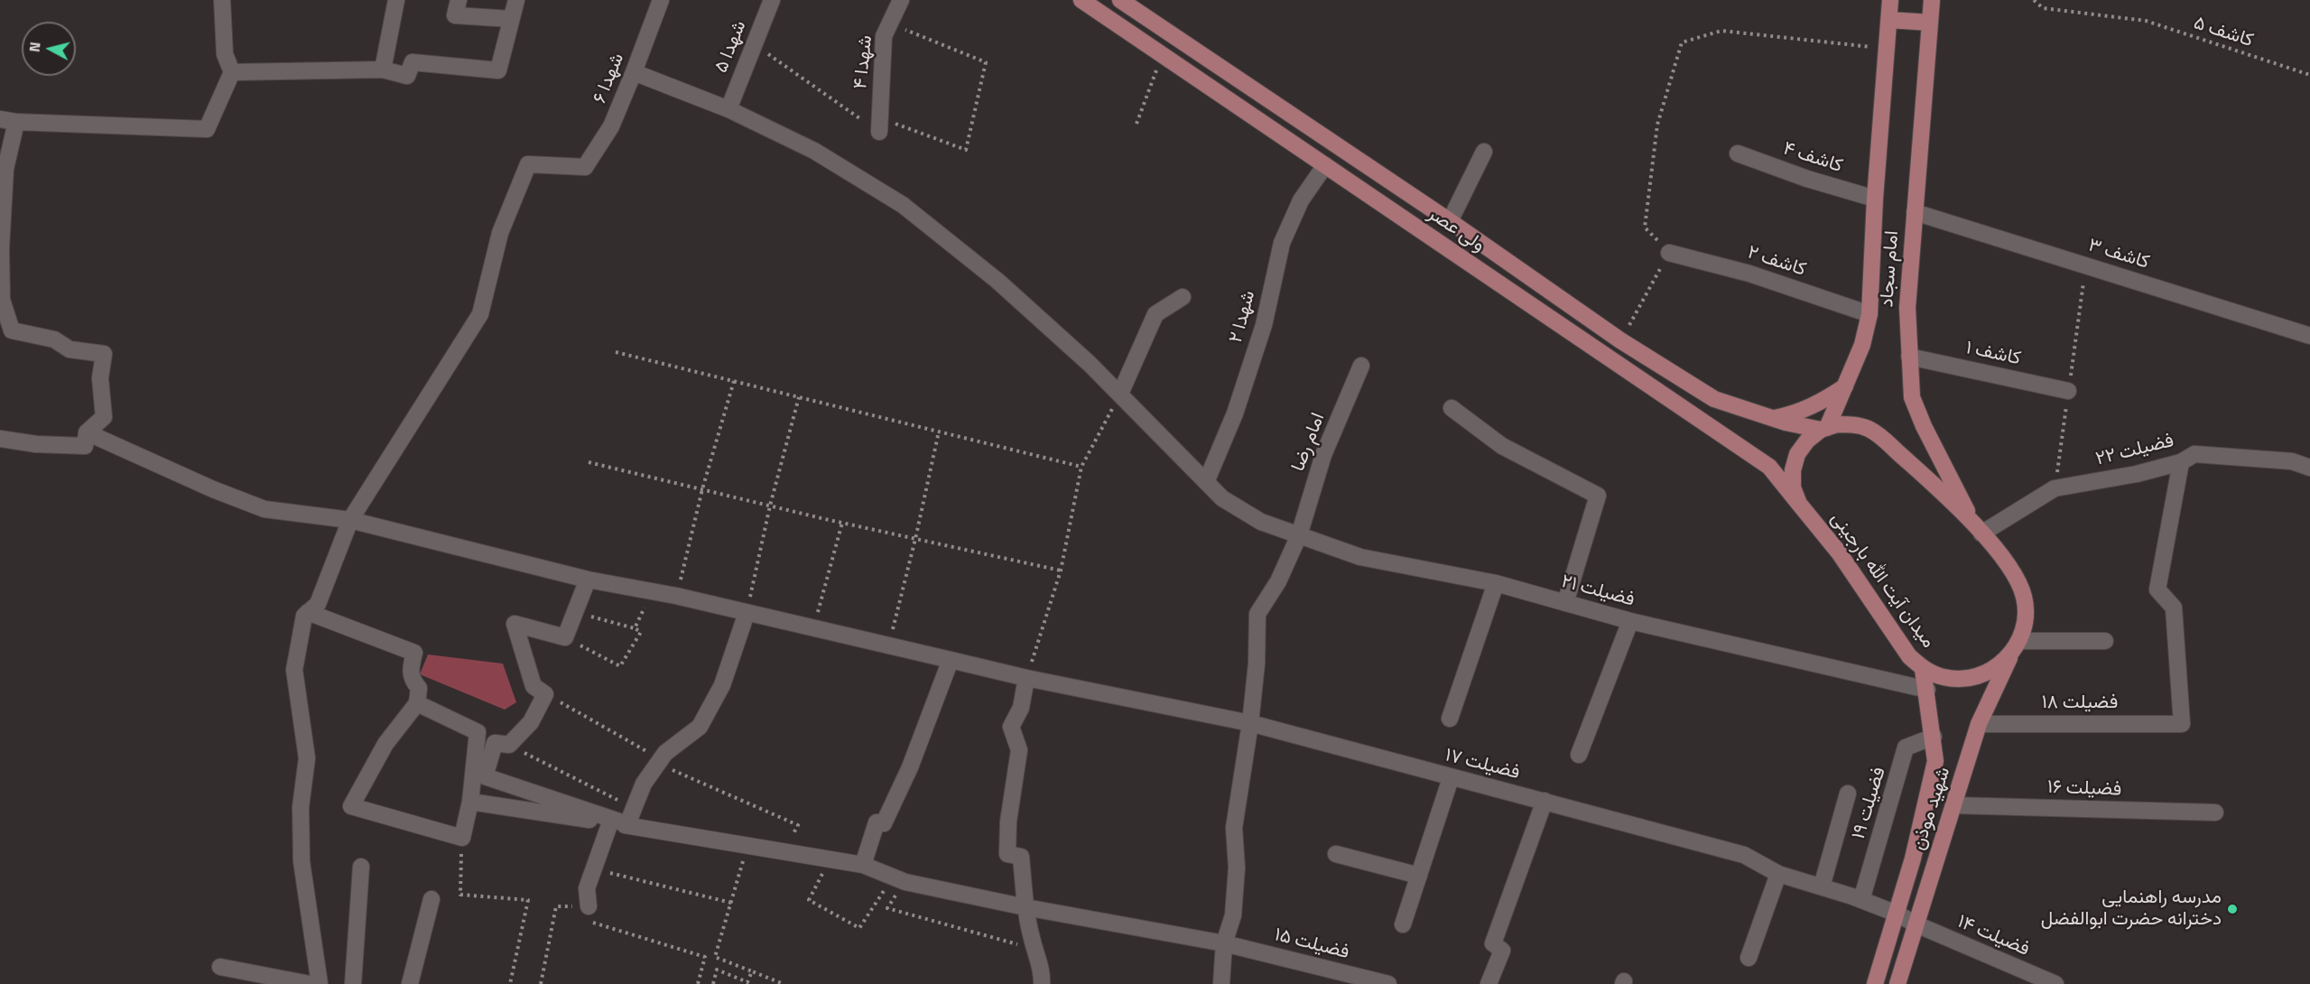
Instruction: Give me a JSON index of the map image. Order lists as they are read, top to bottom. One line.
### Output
{"streets":{"main road":["ولی عصر","امام سجاد","میدان آیت الله بارجینی","شهید موذن"],"street":["شهدا ۵","شهدا ۴","شهدا ۶","کاشف ۴","کاشف ۳","کاشف ۲","شهدا ۲","کاشف ۱","امام رضا","فضیلت ۲۲","فضیلت ۲۱","فضیلت ۱۸","فضیلت ۱۷","فضیلت ۱۶","فضیلت ۱۹","فضیلت ۱۴","فضیلت ۱۵"],"path":["کاشف ۵"]},"crossings":[["شهدا ۵","فضیلت ۲۱"],["شهدا ۶","فضیلت ۲۱"],["شهدا ۶","فضیلت ۱۷"],["کاشف ۴","امام سجاد"],["ولی عصر","امام سجاد"],["ولی عصر","شهدا ۲"],["ولی عصر","میدان آیت الله بارجینی"],["کاشف ۳","امام سجاد"],["کاشف ۲","امام سجاد"],["امام سجاد","کاشف ۱"],["امام سجاد","فضیلت ۲۲"],["امام سجاد","میدان آیت الله بارجینی"],["شهدا ۲","فضیلت ۲۱"],["امام رضا","فضیلت ۲۱"],["امام رضا","فضیلت ۱۷"],["امام رضا","فضیلت ۱۵"],["فضیلت ۲۲","فضیلت ۱۸"],["میدان آیت الله بارجینی","شهید موذن"],["فضیلت ۲۱","شهید موذن"],["فضیلت ۱۸","شهید موذن"],["فضیلت ۱۷","فضیلت ۱۹"],["فضیلت ۱۷","شهید موذن"],["فضیلت ۱۷","فضیلت ۱۴"],["فضیلت ۱۶","شهید موذن"],["فضیلت ۱۹","شهید موذن"],["شهید موذن","فضیلت ۱۴"]],"places":["مدرسه راهنمایی دخترانه حضرت ابوالفضل"],"north":"left"}
